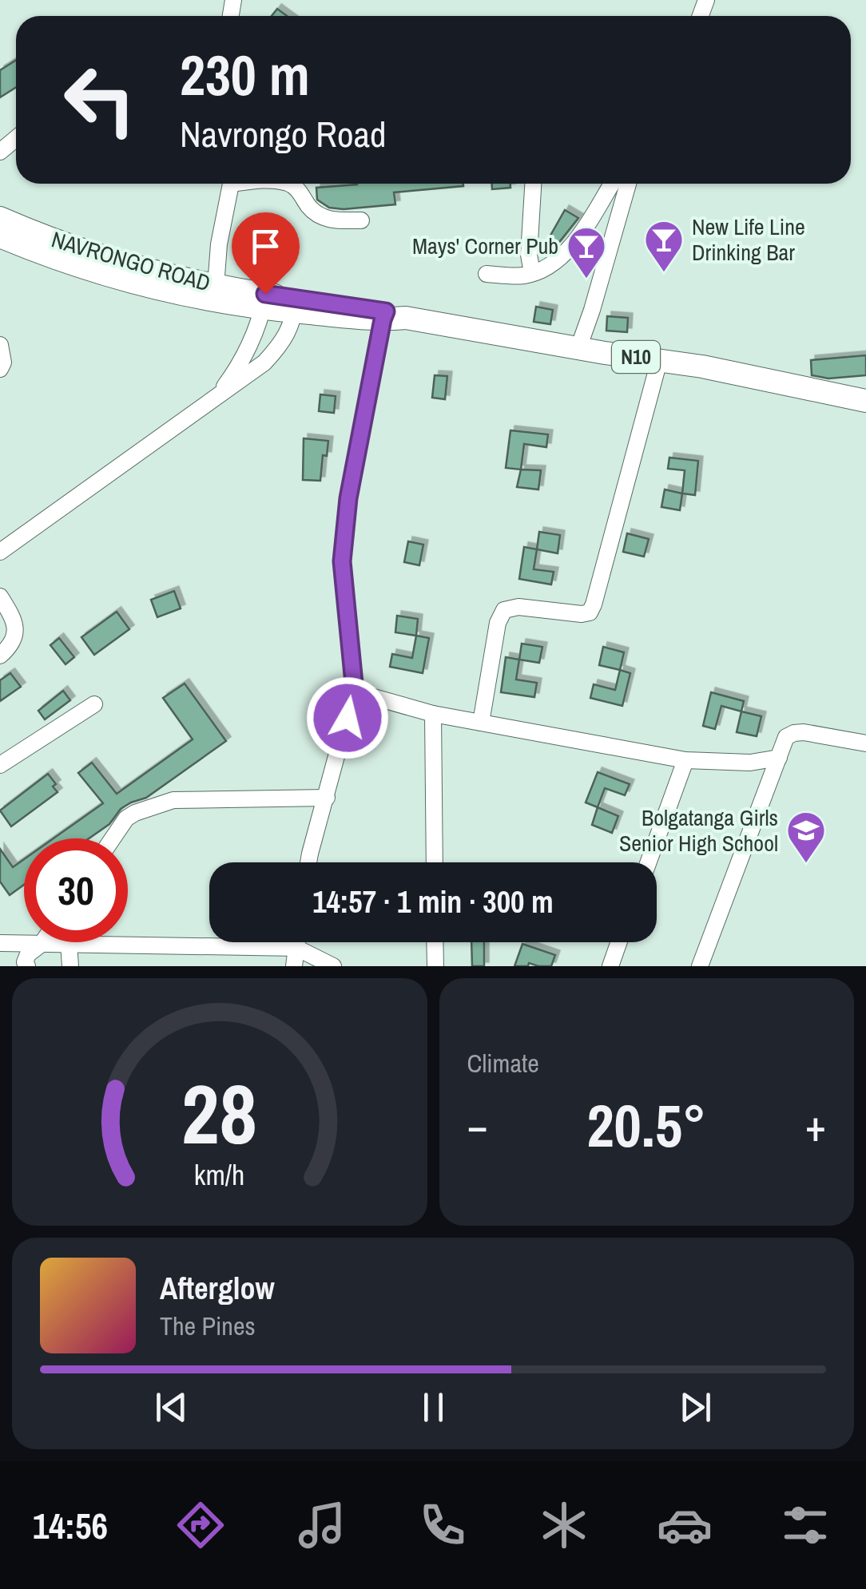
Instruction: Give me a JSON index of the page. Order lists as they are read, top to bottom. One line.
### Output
{"streets":{"highway":["NAVRONGO ROAD","N10"]},"crossings":[["NAVRONGO ROAD","N10"]],"places":{"bar":["New Life Line Drinking Bar","Mays' Corner Pub"],"school or university":["Bolgatanga Girls Senior High School"]},"page":{"turn":["230 m","Navrongo Road"],"limit":"30","trip":"14:57 · 1 min · 300 m","tile":"Climate","heat":["−","20.5°","+"],"song":["Afterglow","The Pines"],"tabs":"14:56","gauge":["28","km/h"]}}
